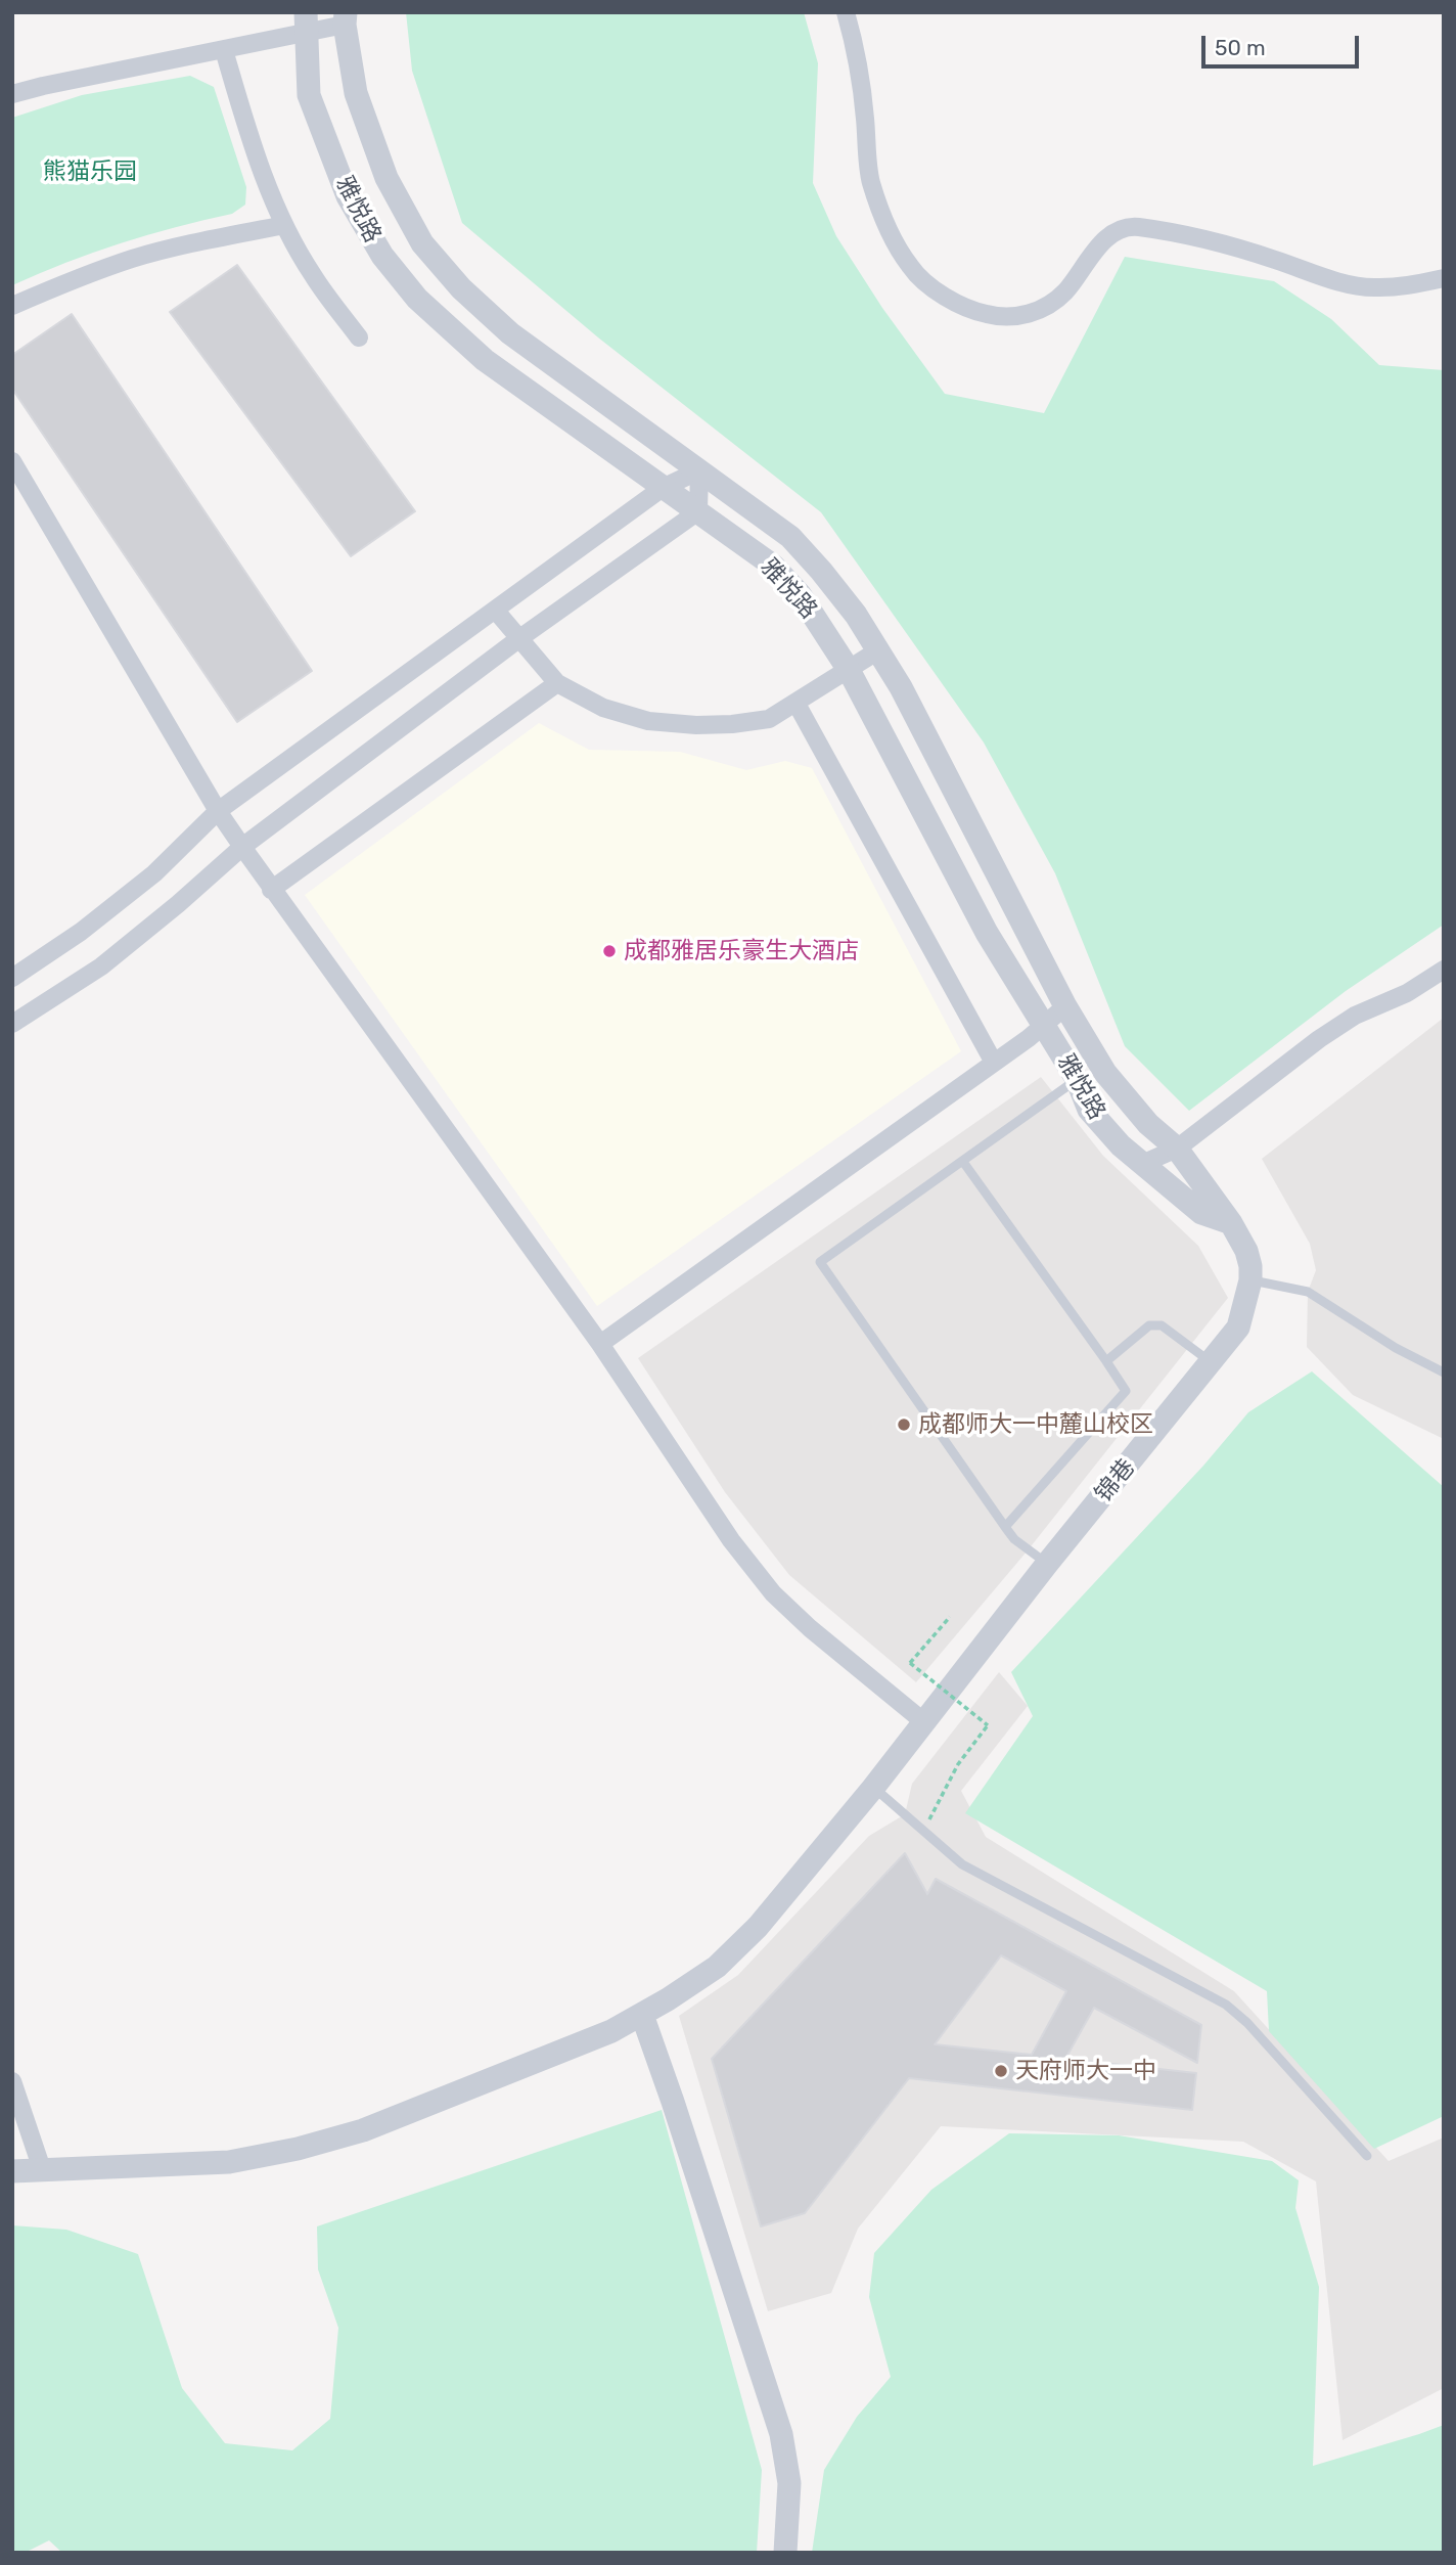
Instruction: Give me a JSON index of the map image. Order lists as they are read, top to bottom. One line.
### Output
{"streets":{"street":["雅悦路","锦巷"]},"crossings":[["雅悦路","锦巷"]],"parks":["熊猫乐园"],"places":["成都雅居乐豪生大酒店","成都师大一中麓山校区","天府师大一中"],"scale_bar":"50 m"}
